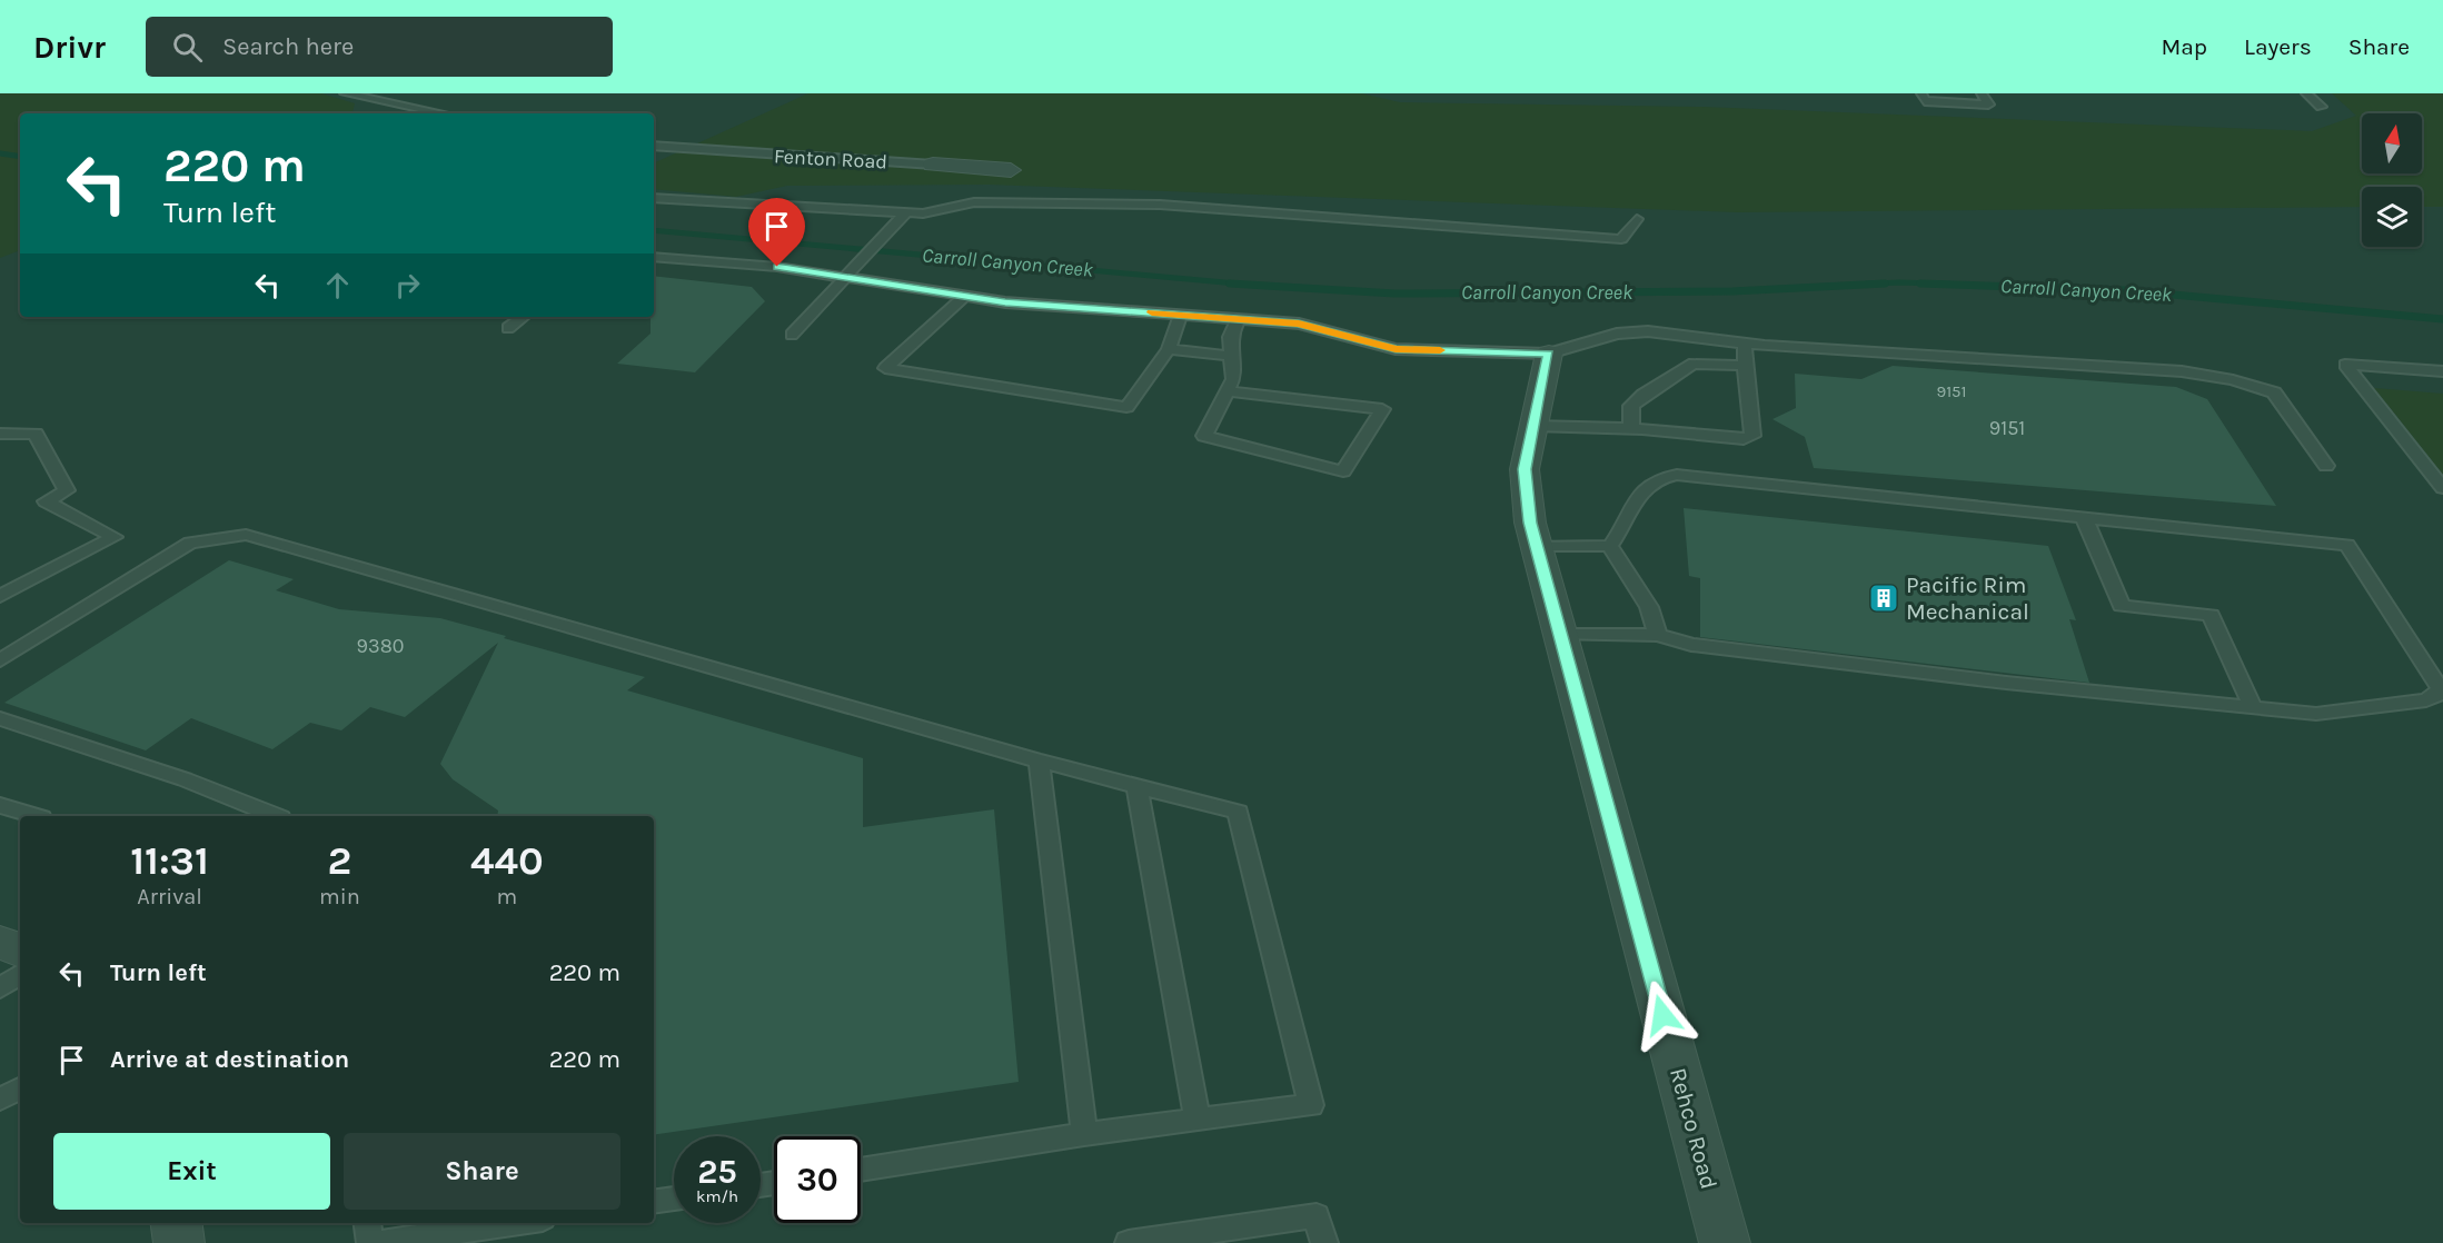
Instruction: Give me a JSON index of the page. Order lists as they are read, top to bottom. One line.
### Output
{"streets":{"street":["Fenton Road","Rehco Road"]},"water":["Carroll Canyon Creek"],"places":{"building":["Pacific Rim Mechanical"]},"house_numbers":["9151","9151","9380"],"north":"top","page":{"header":"Drivr","search":"Search here","nav":["Map","Layers","Share"],"turn":["220 m","Turn left"],"eta":["11:31","Arrival","2","min","440","m"],"list":[{"name":"Turn left","value":"220 m"},{"name":"Arrive at destination","value":"220 m"}],"buttons":["Exit","Share"],"speed":"25 km/h","limit":"30"}}
